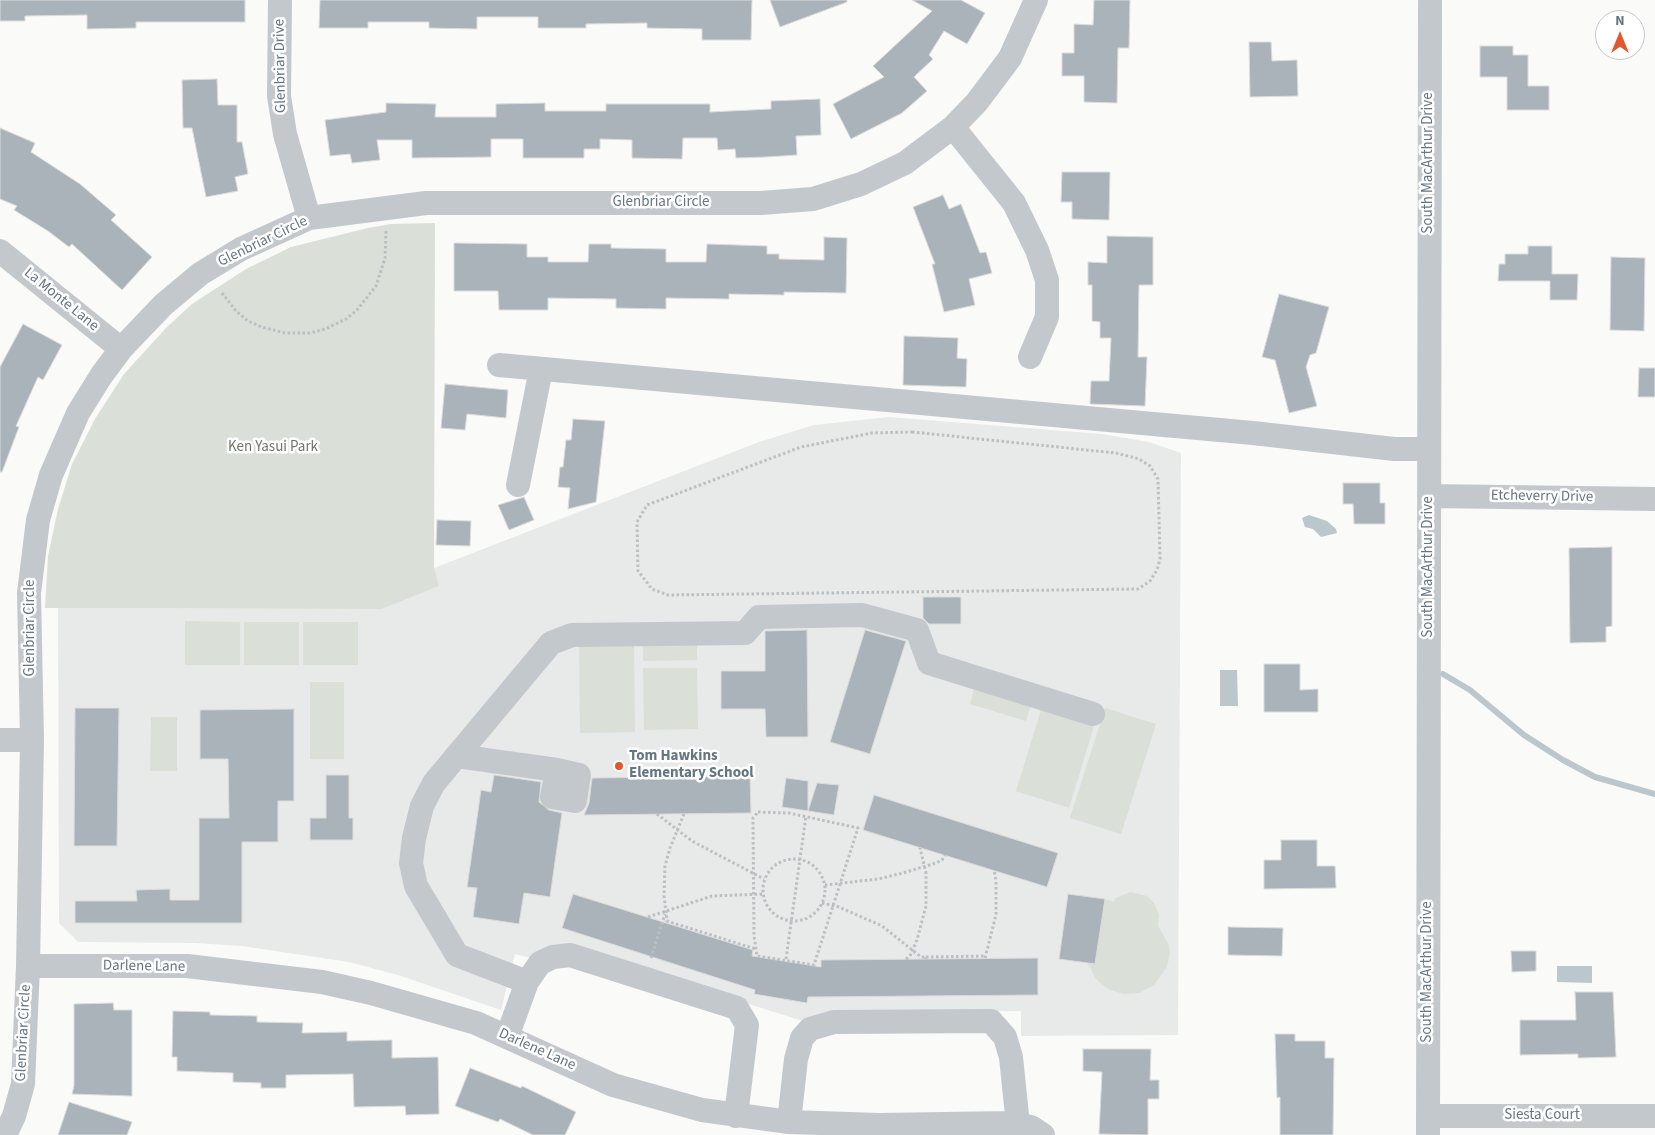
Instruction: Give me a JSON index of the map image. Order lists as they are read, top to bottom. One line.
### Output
{"streets":{"street":["Glenbriar Drive","South MacArthur Drive","Glenbriar Circle","La Monte Lane","Etcheverry Drive","Darlene Lane","Siesta Court"]},"crossings":[["Glenbriar Drive","Glenbriar Circle"],["South MacArthur Drive","Etcheverry Drive"],["South MacArthur Drive","Siesta Court"],["Glenbriar Circle","La Monte Lane"],["Glenbriar Circle","Darlene Lane"]],"parks":["Ken Yasui Park"],"places":["Tom Hawkins Elementary School"],"north":"top"}
